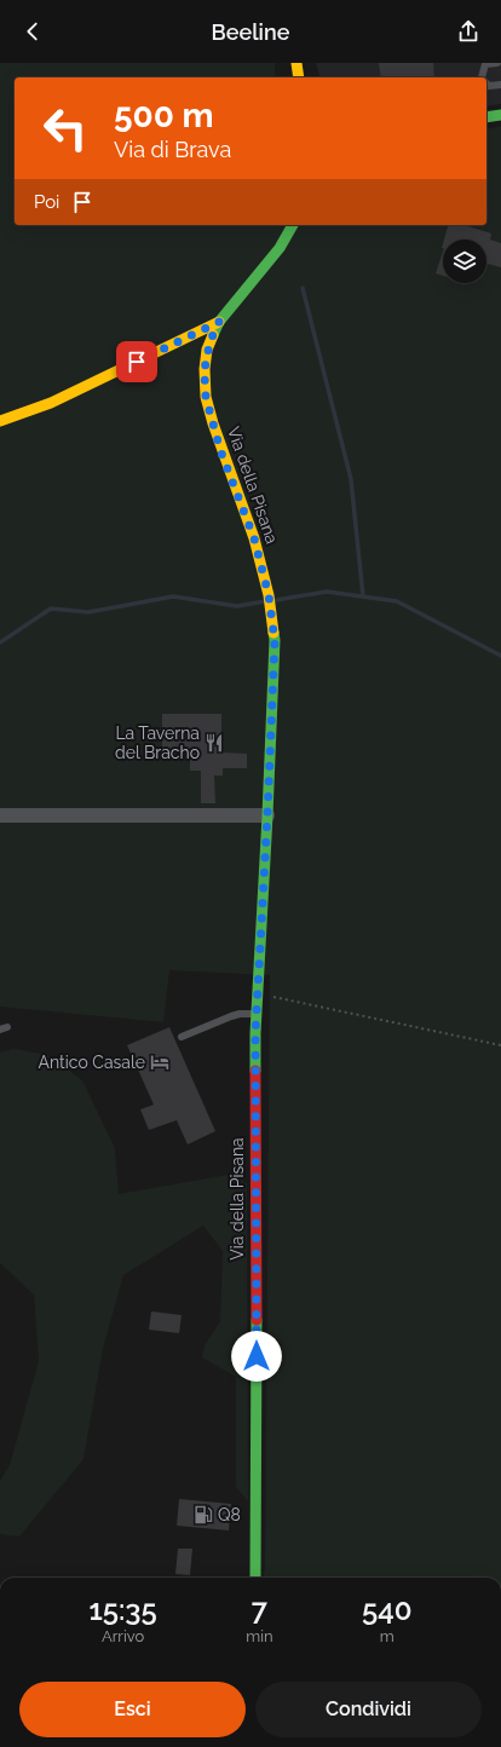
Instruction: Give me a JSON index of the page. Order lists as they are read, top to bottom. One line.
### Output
{"streets":{"main road":["Via della Pisana"]},"places":{"restaurant":["La Taverna del Bracho"],"hotel":["Antico Casale"],"fuel station":["Q8"]},"page":{"header":"Beeline","turn":["500 m","Via di Brava"],"then":"Poi","eta":["15:35","Arrivo","7","min","540","m"],"buttons":["Esci","Condividi"]}}
